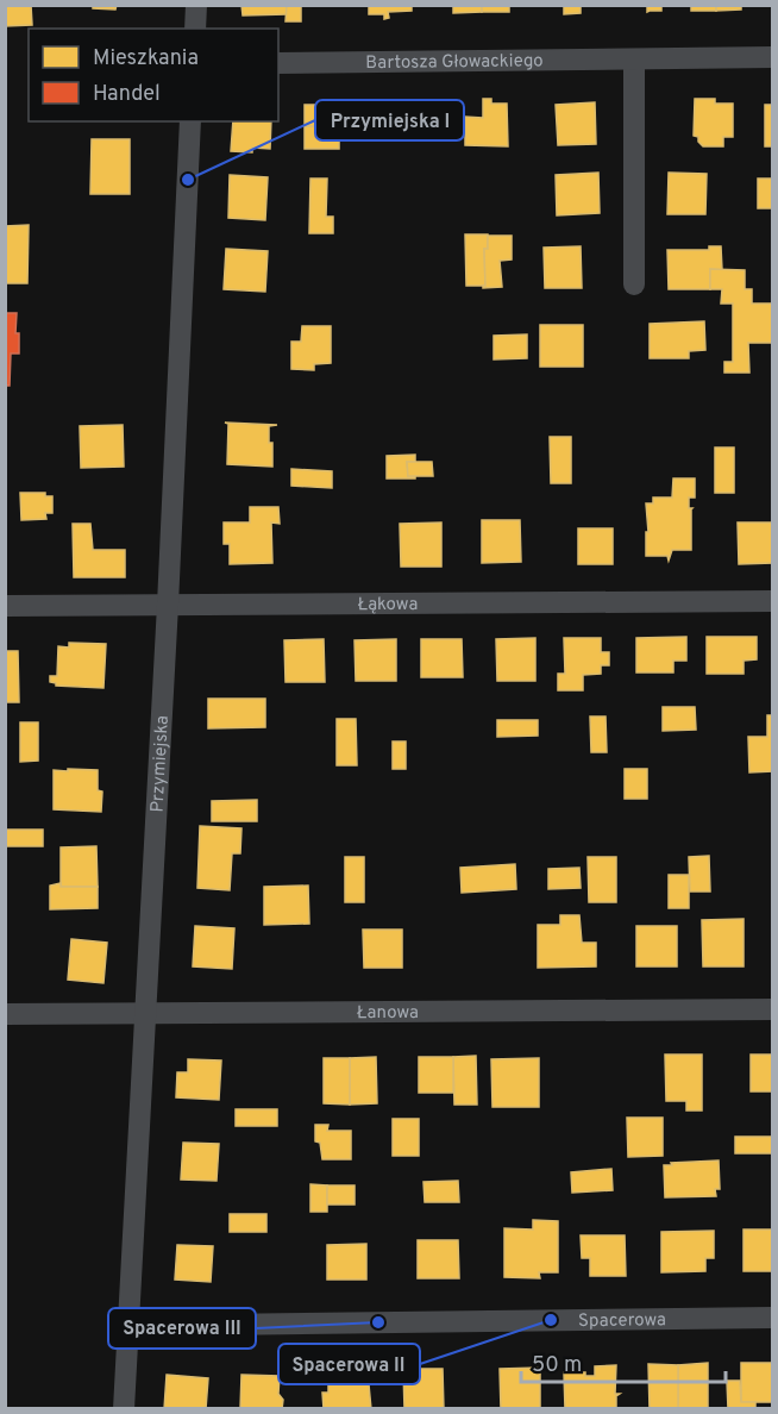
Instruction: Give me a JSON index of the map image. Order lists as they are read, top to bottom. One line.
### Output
{"streets":{"street":["Bartosza Głowackiego","Łąkowa","Przymiejska","Łanowa","Spacerowa"]},"crossings":[["Łąkowa","Przymiejska"],["Przymiejska","Łanowa"],["Przymiejska","Spacerowa"]],"places":["Przymiejska I","Spacerowa II","Spacerowa III"],"legend":["Mieszkania","Handel"],"scale_bar":"50 m"}
